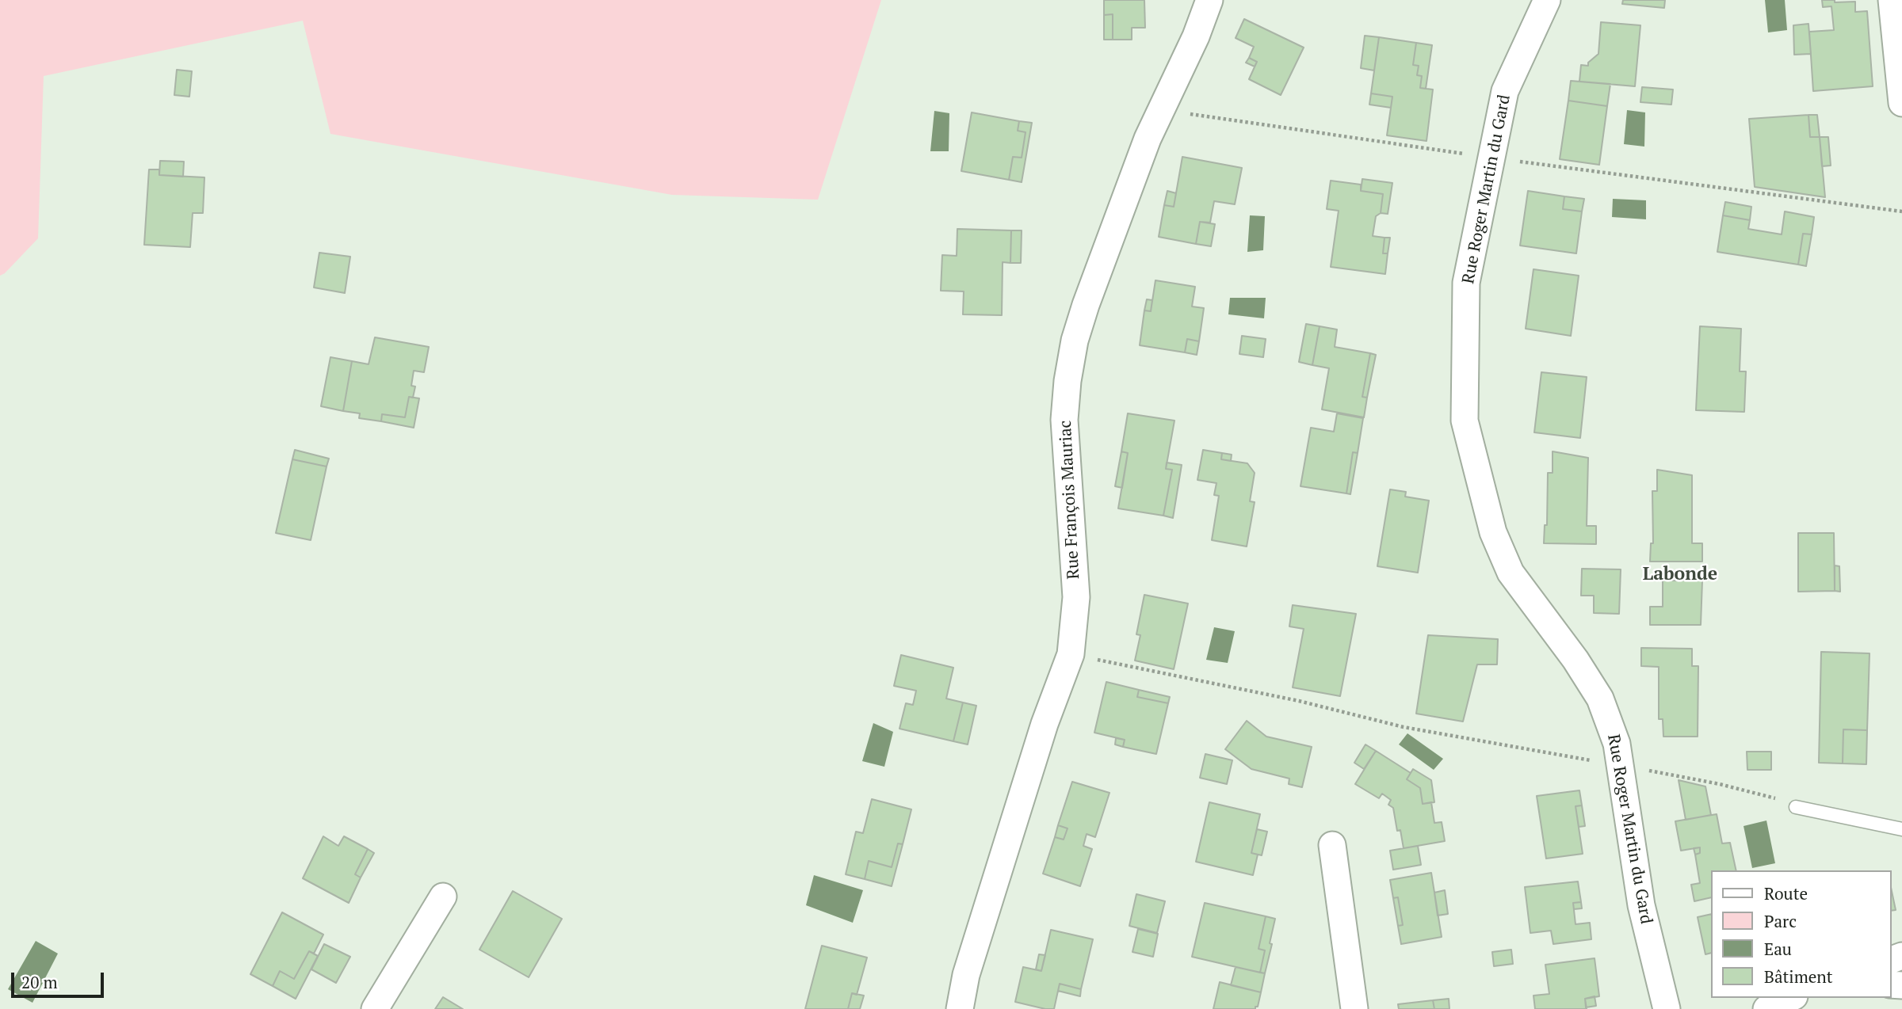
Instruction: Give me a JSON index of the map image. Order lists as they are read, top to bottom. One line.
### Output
{"streets":{"street":["Rue Roger Martin du Gard","Rue François Mauriac"]},"districts":["Labonde"],"legend":["Route","Parc","Eau","Bâtiment"],"scale_bar":"20 m"}
